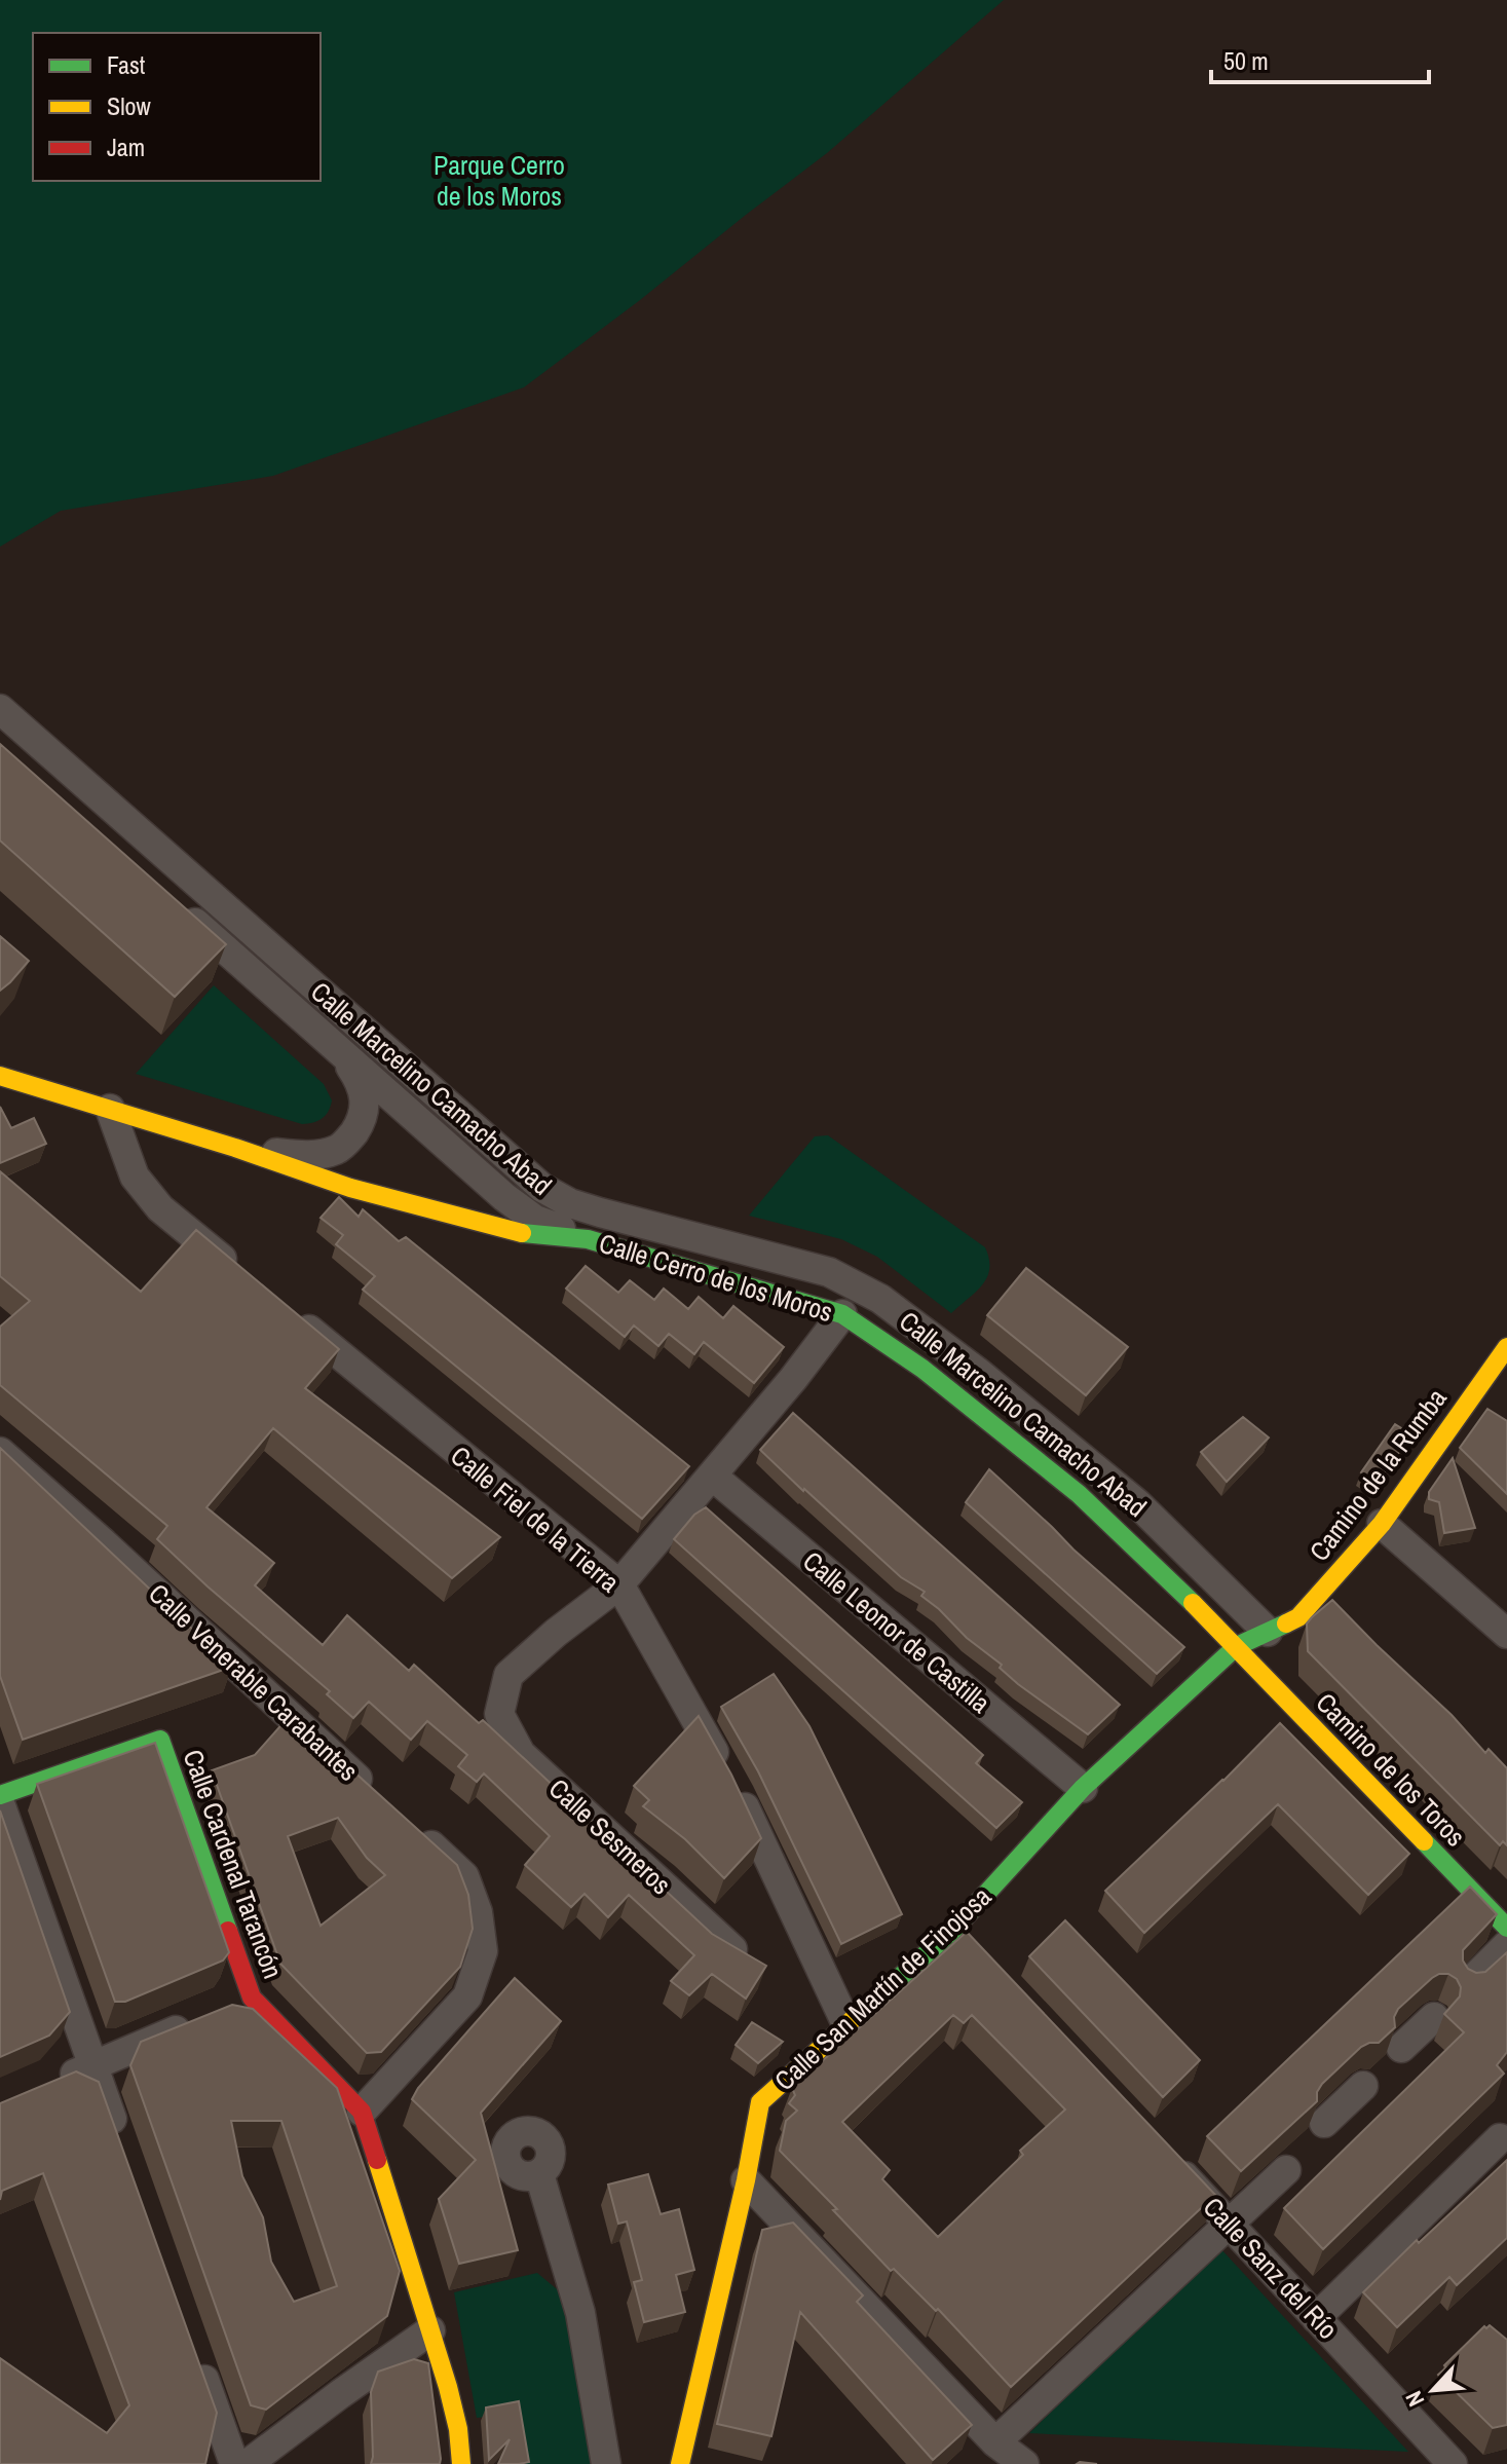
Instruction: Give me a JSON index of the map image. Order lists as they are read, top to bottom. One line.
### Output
{"streets":{"street":["Calle Marcelino Camacho Abad","Calle Cerro de los Moros","Camino de la Rumba","Calle Fiel de la Tierra","Calle Leonor de Castilla","Calle Venerable Carabantes","Camino de los Toros","Calle Sesmeros","Calle Cardenal Tarancón","Calle San Martín de Finojosa","Calle Sanz del Río"]},"crossings":[["Calle Marcelino Camacho Abad","Calle Cerro de los Moros"],["Calle Marcelino Camacho Abad","Camino de la Rumba"],["Calle Cerro de los Moros","Camino de la Rumba"],["Calle Cerro de los Moros","Camino de los Toros"],["Calle Cerro de los Moros","Calle San Martín de Finojosa"],["Camino de la Rumba","Camino de los Toros"],["Camino de la Rumba","Calle San Martín de Finojosa"],["Calle Fiel de la Tierra","Calle Sesmeros"],["Calle Fiel de la Tierra","Calle San Martín de Finojosa"],["Calle Leonor de Castilla","Calle San Martín de Finojosa"],["Camino de los Toros","Calle San Martín de Finojosa"]],"parks":["Parque Cerro de los Moros"],"legend":["Fast","Slow","Jam"],"scale_bar":"50 m","north":"bottom left"}
